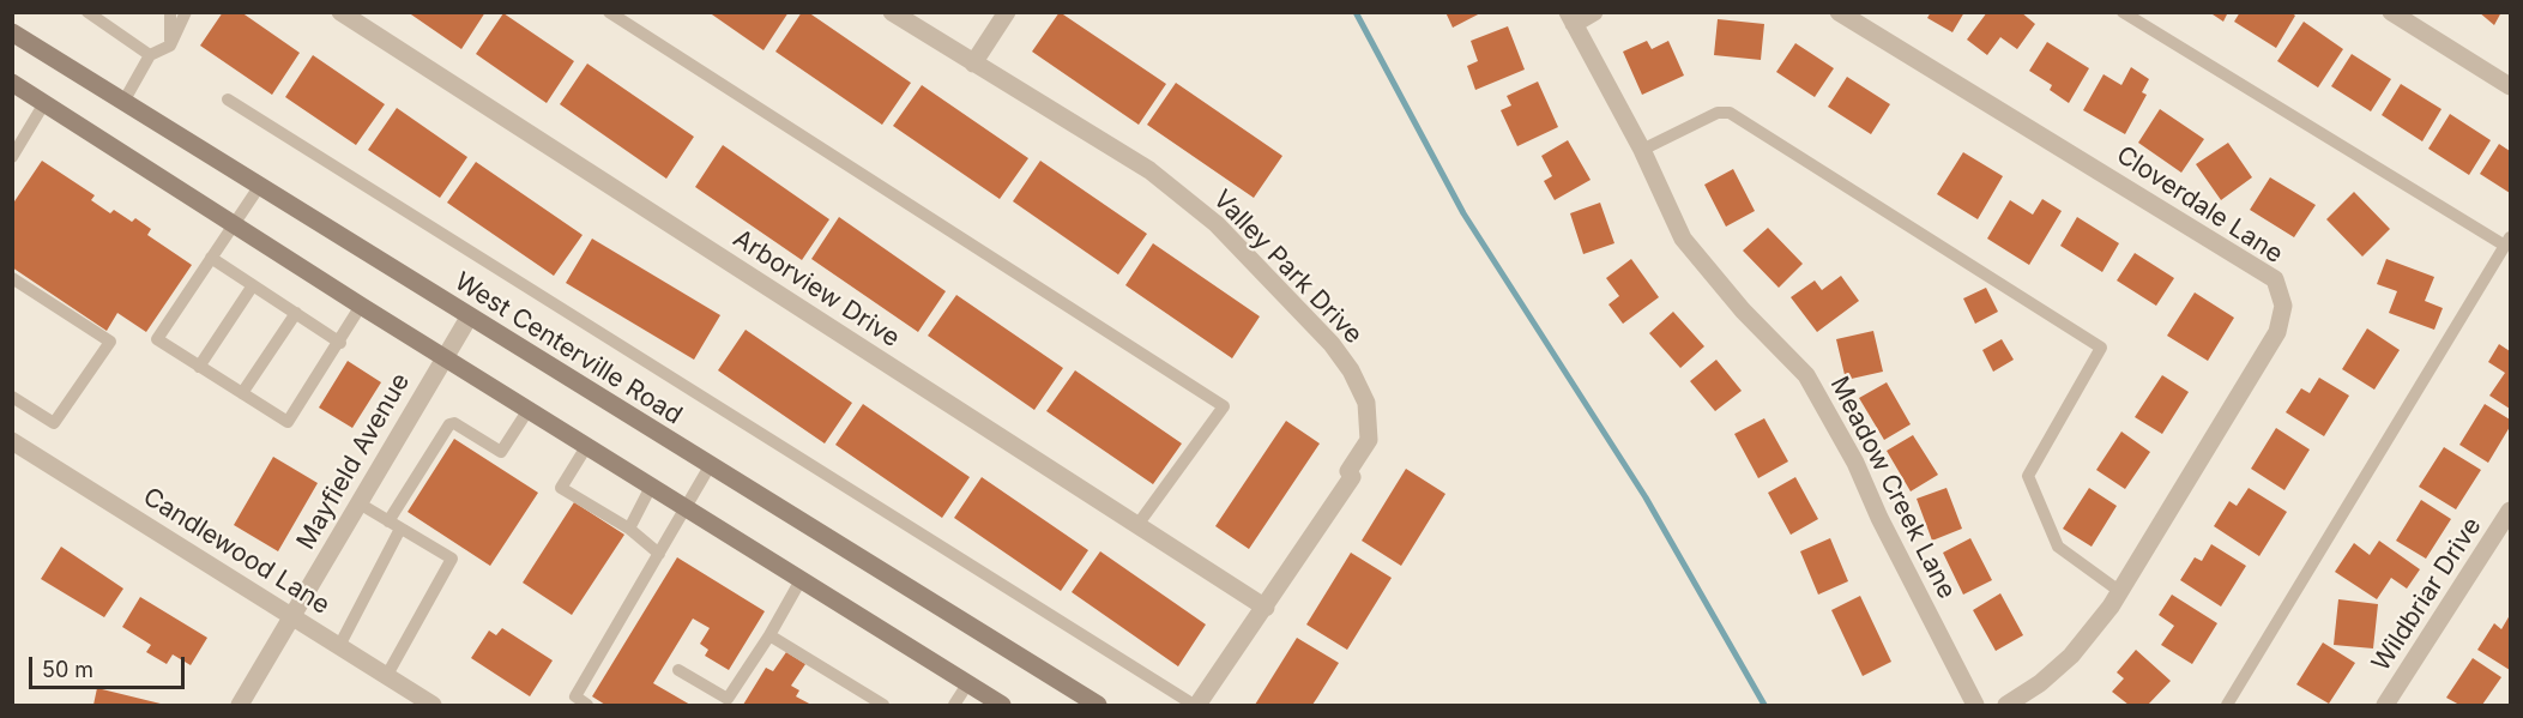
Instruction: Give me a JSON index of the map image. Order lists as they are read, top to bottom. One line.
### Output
{"streets":{"main road":["West Centerville Road"],"street":["Cloverdale Lane","Valley Park Drive","Arborview Drive","Mayfield Avenue","Meadow Creek Lane","Candlewood Lane","Wildbriar Drive"]},"crossings":[["Valley Park Drive","Arborview Drive"],["West Centerville Road","Mayfield Avenue"],["Mayfield Avenue","Candlewood Lane"]],"scale_bar":"50 m"}
